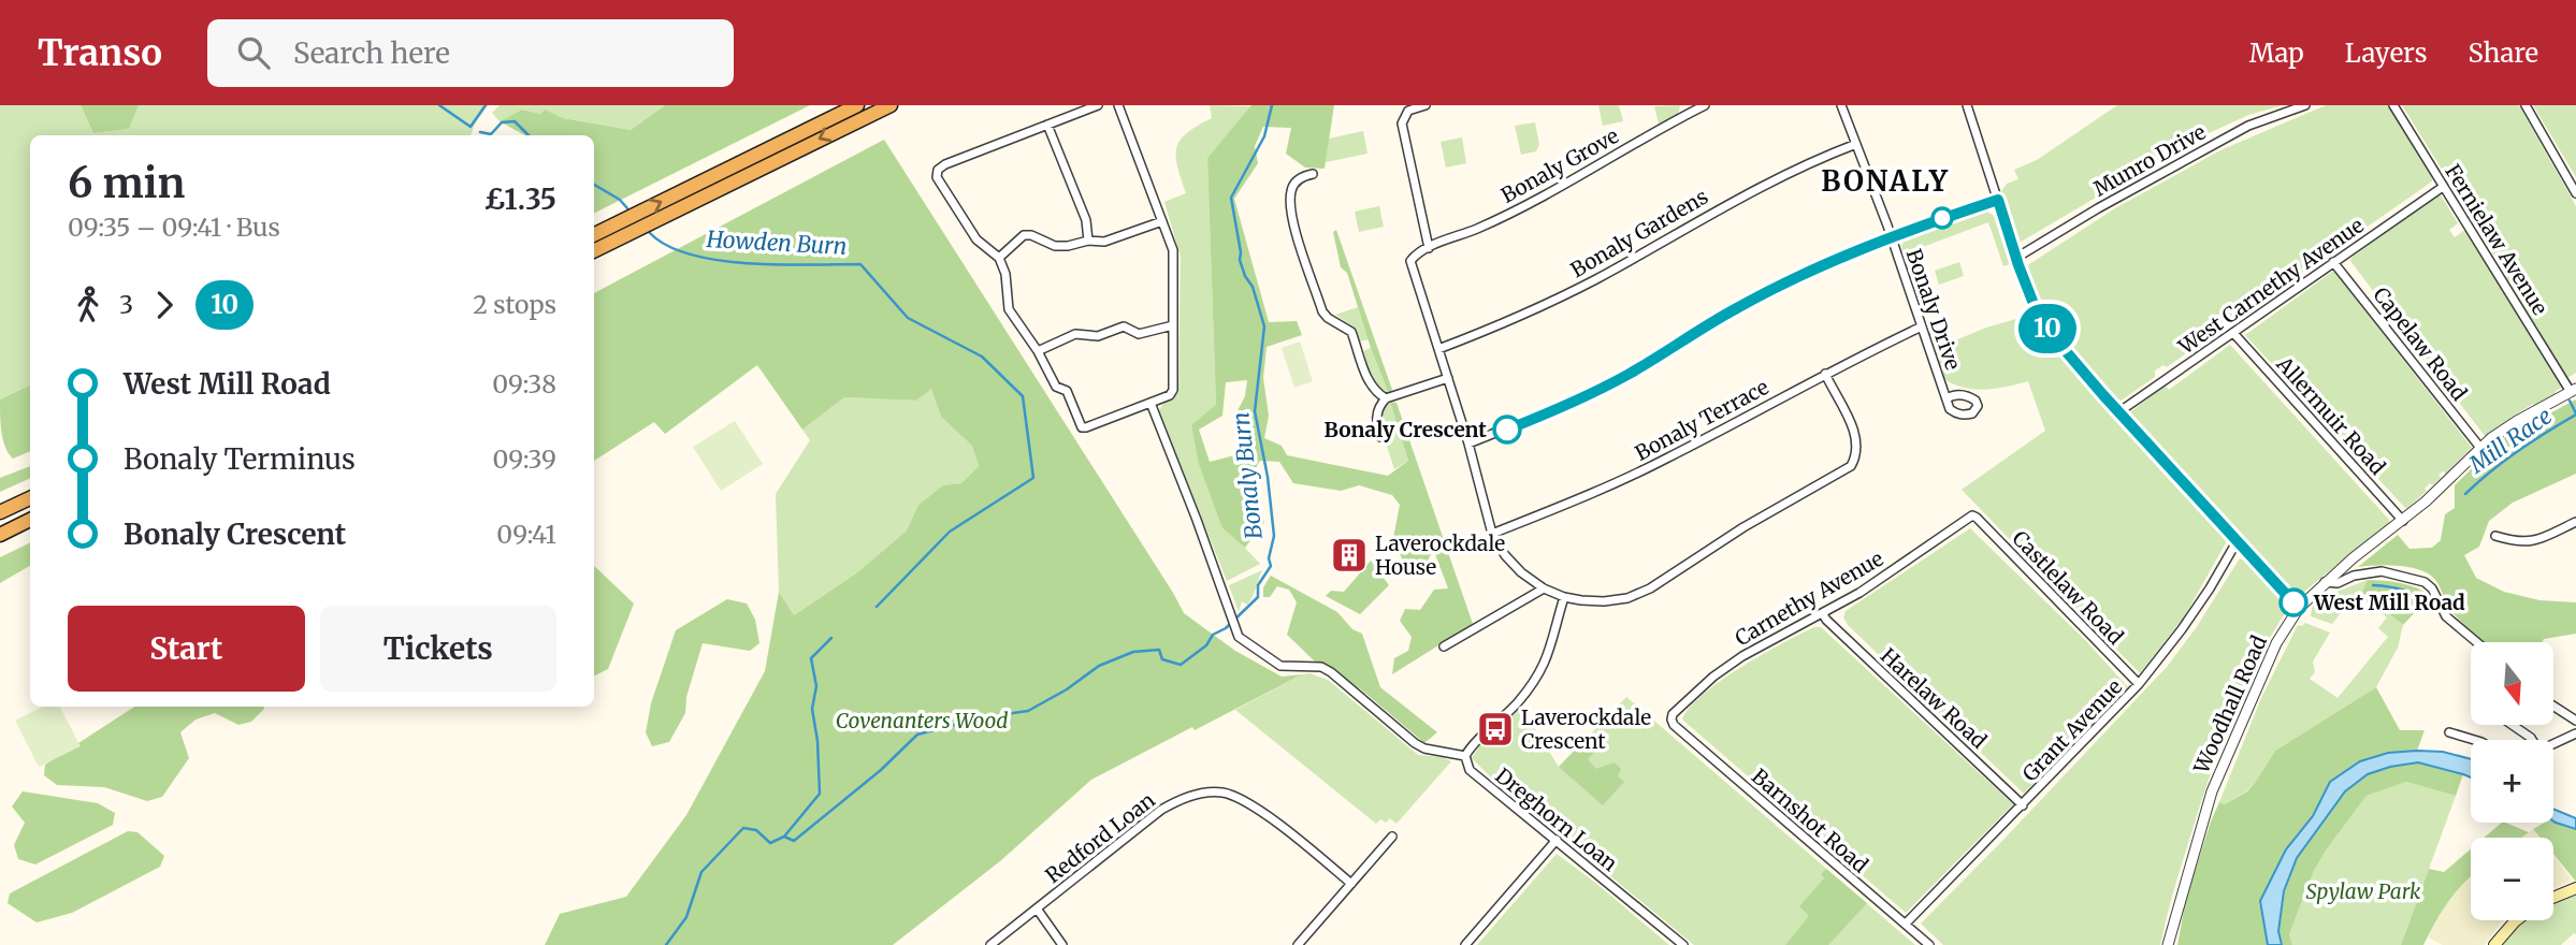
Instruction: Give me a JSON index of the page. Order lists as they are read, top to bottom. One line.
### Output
{"streets":{"street":["Munro Drive","Bonaly Grove","Bonaly Gardens","Fernielaw Avenue","West Carnethy Avenue","Bonaly Drive","Capelaw Road","Allermuir Road","Bonaly Terrace","Castlelaw Road","Carnethy Avenue","Harelaw Road","Woodhall Road","Grant Avenue","Dreghorn Loan","Barnshot Road","Redford Loan"]},"crossings":[["Bonaly Gardens","Bonaly Drive"],["Fernielaw Avenue","West Carnethy Avenue"],["Fernielaw Avenue","Woodhall Road"],["West Carnethy Avenue","Capelaw Road"],["West Carnethy Avenue","Allermuir Road"],["Bonaly Drive","Bonaly Terrace"],["Capelaw Road","Woodhall Road"],["Allermuir Road","Woodhall Road"],["Castlelaw Road","Carnethy Avenue"],["Castlelaw Road","Grant Avenue"],["Carnethy Avenue","Harelaw Road"],["Carnethy Avenue","Barnshot Road"],["Harelaw Road","Grant Avenue"],["Grant Avenue","Barnshot Road"]],"districts":["BONALY"],"water":["Howden Burn","Mill Race","Bonaly Burn"],"parks":["Covenanters Wood","Spylaw Park"],"places":{"other":["Bonaly Crescent","West Mill Road"],"building":["Laverockdale House"],"bus stop":["Laverockdale Crescent"]},"lines":["bus line 10"],"north":"bottom","page":{"header":"Transo","search":"Search here","nav":["Map","Layers","Share"],"on_map":"10","heading":["6 min","09:35 – 09:41 · Bus","£1.35"],"legs":["3","10","2 stops"],"list":[{"name":"West Mill Road","value":"09:38"},{"name":"Bonaly Terminus","value":"09:39"},{"name":"Bonaly Crescent","value":"09:41"}],"buttons":["Start","Tickets"],"map_buttons":["+","−"]}}
